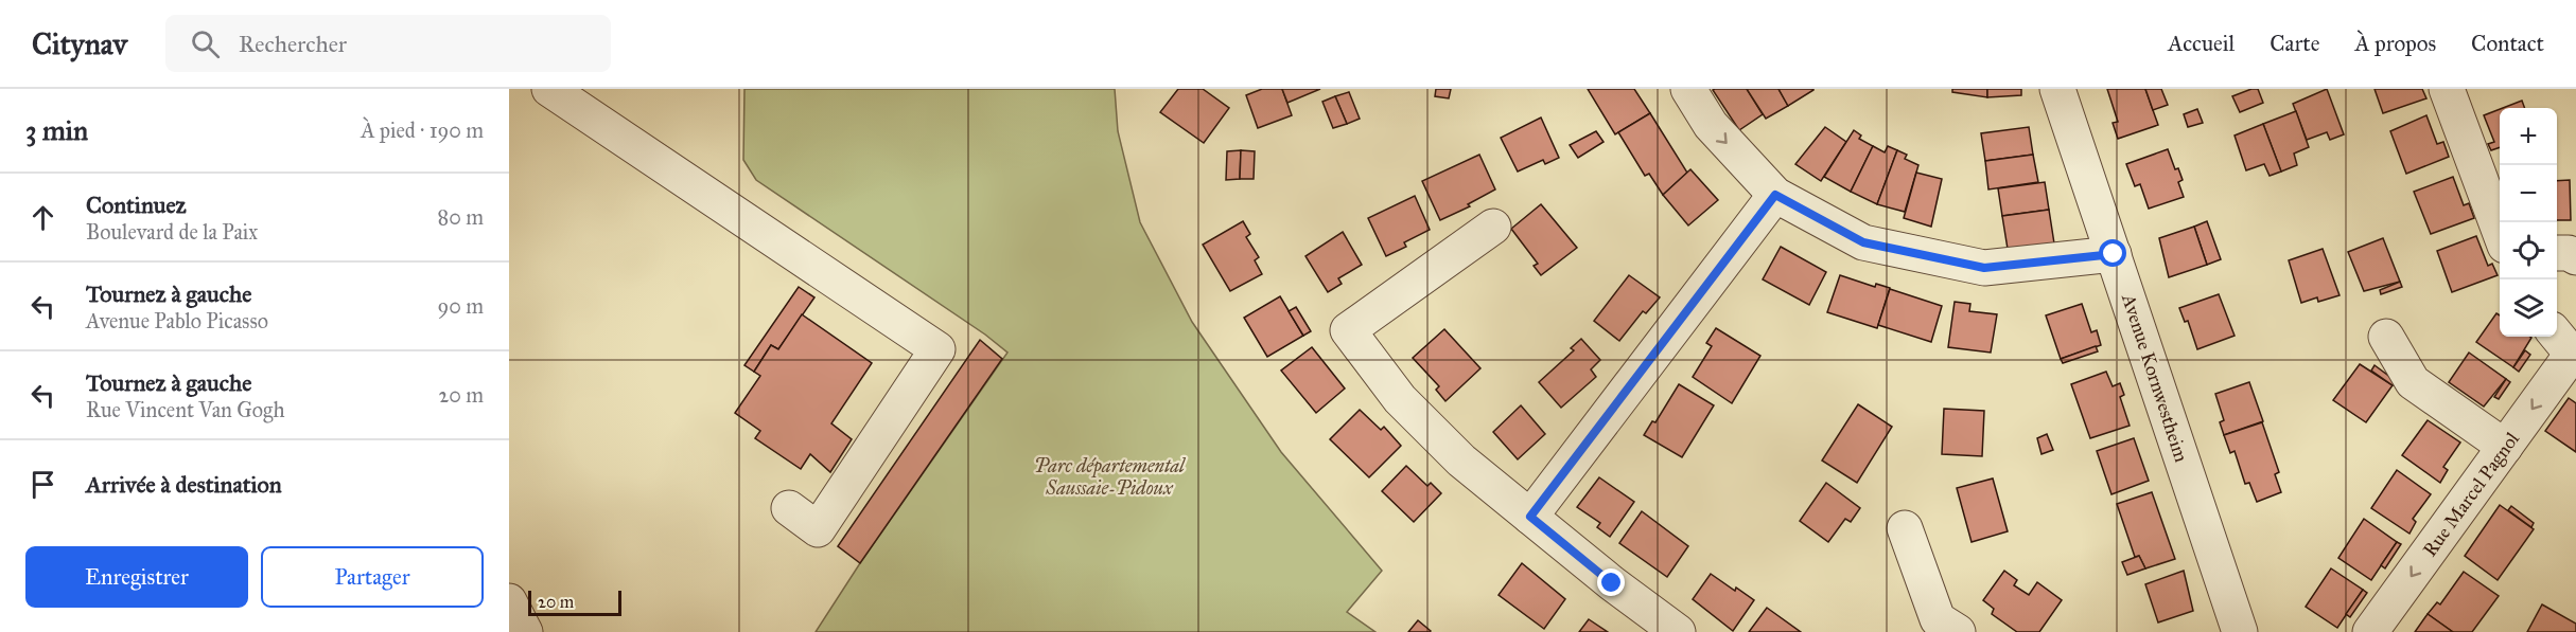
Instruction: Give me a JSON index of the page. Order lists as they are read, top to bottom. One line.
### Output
{"streets":{"street":["Avenue Kornwestheim","Rue Marcel Pagnol"]},"one_way":["Rue Marcel Pagnol"],"parks":["Parc départemental Saussaie-Pidoux"],"scale_bar":"20 m","page":{"header":"Citynav","search":"Rechercher","nav":["Accueil","Carte","À propos","Contact"],"heading":["3 min","À pied · 190 m"],"map_buttons":["+","−"],"list":[["Continuez","Boulevard de la Paix","80 m"],["Tournez à gauche","Avenue Pablo Picasso","90 m"],["Tournez à gauche","Rue Vincent Van Gogh","20 m"],"Arrivée à destination"],"buttons":["Enregistrer","Partager"],"scale":"20 m"}}
